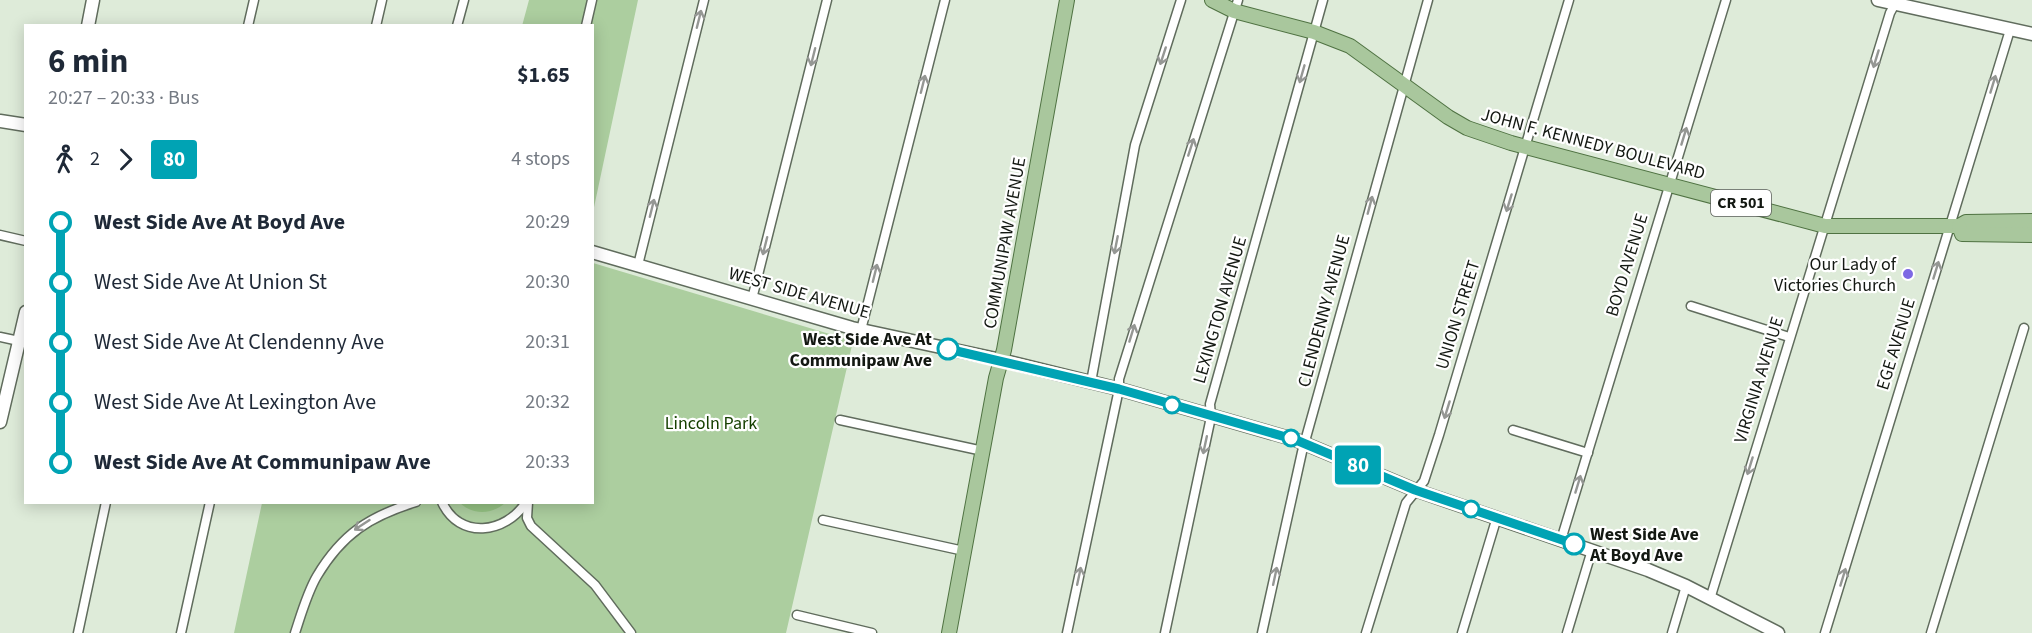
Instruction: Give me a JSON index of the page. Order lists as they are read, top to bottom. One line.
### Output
{"streets":{"main road":["JOHN F. KENNEDY BOULEVARD","CR 501","COMMUNIPAW AVENUE","WEST SIDE AVENUE"],"street":["BOYD AVENUE","LEXINGTON AVENUE","CLENDENNY AVENUE","UNION STREET","EGE AVENUE","VIRGINIA AVENUE"]},"crossings":[["JOHN F. KENNEDY BOULEVARD","BOYD AVENUE"],["JOHN F. KENNEDY BOULEVARD","LEXINGTON AVENUE"],["JOHN F. KENNEDY BOULEVARD","CLENDENNY AVENUE"],["JOHN F. KENNEDY BOULEVARD","UNION STREET"],["JOHN F. KENNEDY BOULEVARD","EGE AVENUE"],["JOHN F. KENNEDY BOULEVARD","VIRGINIA AVENUE"],["COMMUNIPAW AVENUE","WEST SIDE AVENUE"],["BOYD AVENUE","WEST SIDE AVENUE"],["WEST SIDE AVENUE","LEXINGTON AVENUE"],["WEST SIDE AVENUE","CLENDENNY AVENUE"],["WEST SIDE AVENUE","UNION STREET"],["WEST SIDE AVENUE","VIRGINIA AVENUE"]],"one_way":["BOYD AVENUE","LEXINGTON AVENUE","CLENDENNY AVENUE","UNION STREET","EGE AVENUE","VIRGINIA AVENUE"],"parks":["Lincoln Park"],"places":["Our Lady of Victories Church","West Side Ave At Communipaw Ave","West Side Ave At Boyd Ave"],"lines":["bus line 80"],"page":{"on_map":"80","heading":["6 min","20:27 – 20:33 · Bus","$1.65"],"legs":["2","80","4 stops"],"list":[{"name":"West Side Ave At Boyd Ave","value":"20:29"},{"name":"West Side Ave At Union St","value":"20:30"},{"name":"West Side Ave At Clendenny Ave","value":"20:31"},{"name":"West Side Ave At Lexington Ave","value":"20:32"},{"name":"West Side Ave At Communipaw Ave","value":"20:33"}]}}
